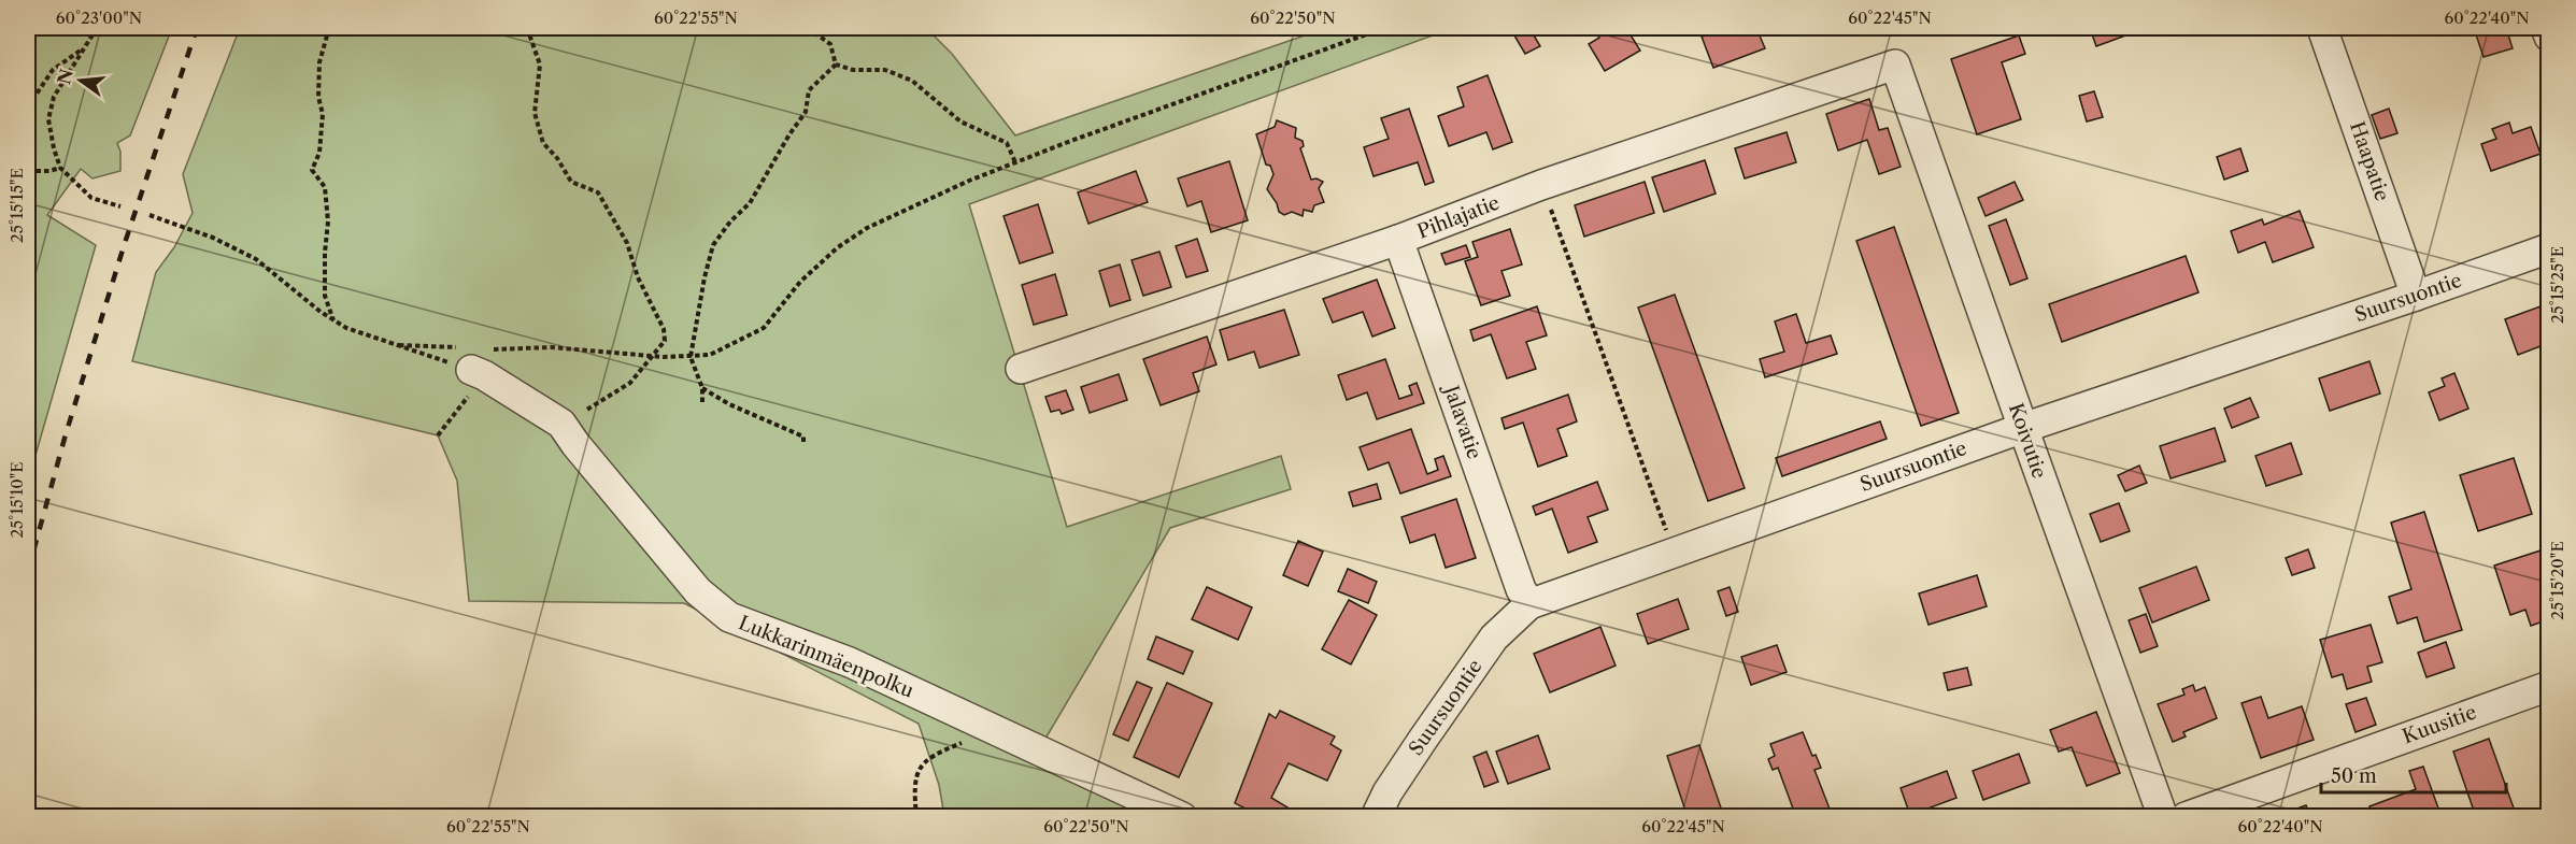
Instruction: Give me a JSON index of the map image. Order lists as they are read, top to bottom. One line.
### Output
{"streets":{"street":["Haapatie","Pihlajatie","Suursuontie","Jalavatie","Koivutie","Lukkarinmäenpolku","Kuusitie"]},"crossings":[["Haapatie","Suursuontie"],["Pihlajatie","Jalavatie"],["Pihlajatie","Koivutie"],["Suursuontie","Jalavatie"],["Suursuontie","Koivutie"]],"scale_bar":"50 m","north":"left","coordinates":["60°23'00\"N","60°22'55\"N","60°22'50\"N","60°22'45\"N","60°22'40\"N","25°15'15\"E","25°15'25\"E","25°15'10\"E","25°15'20\"E"]}
